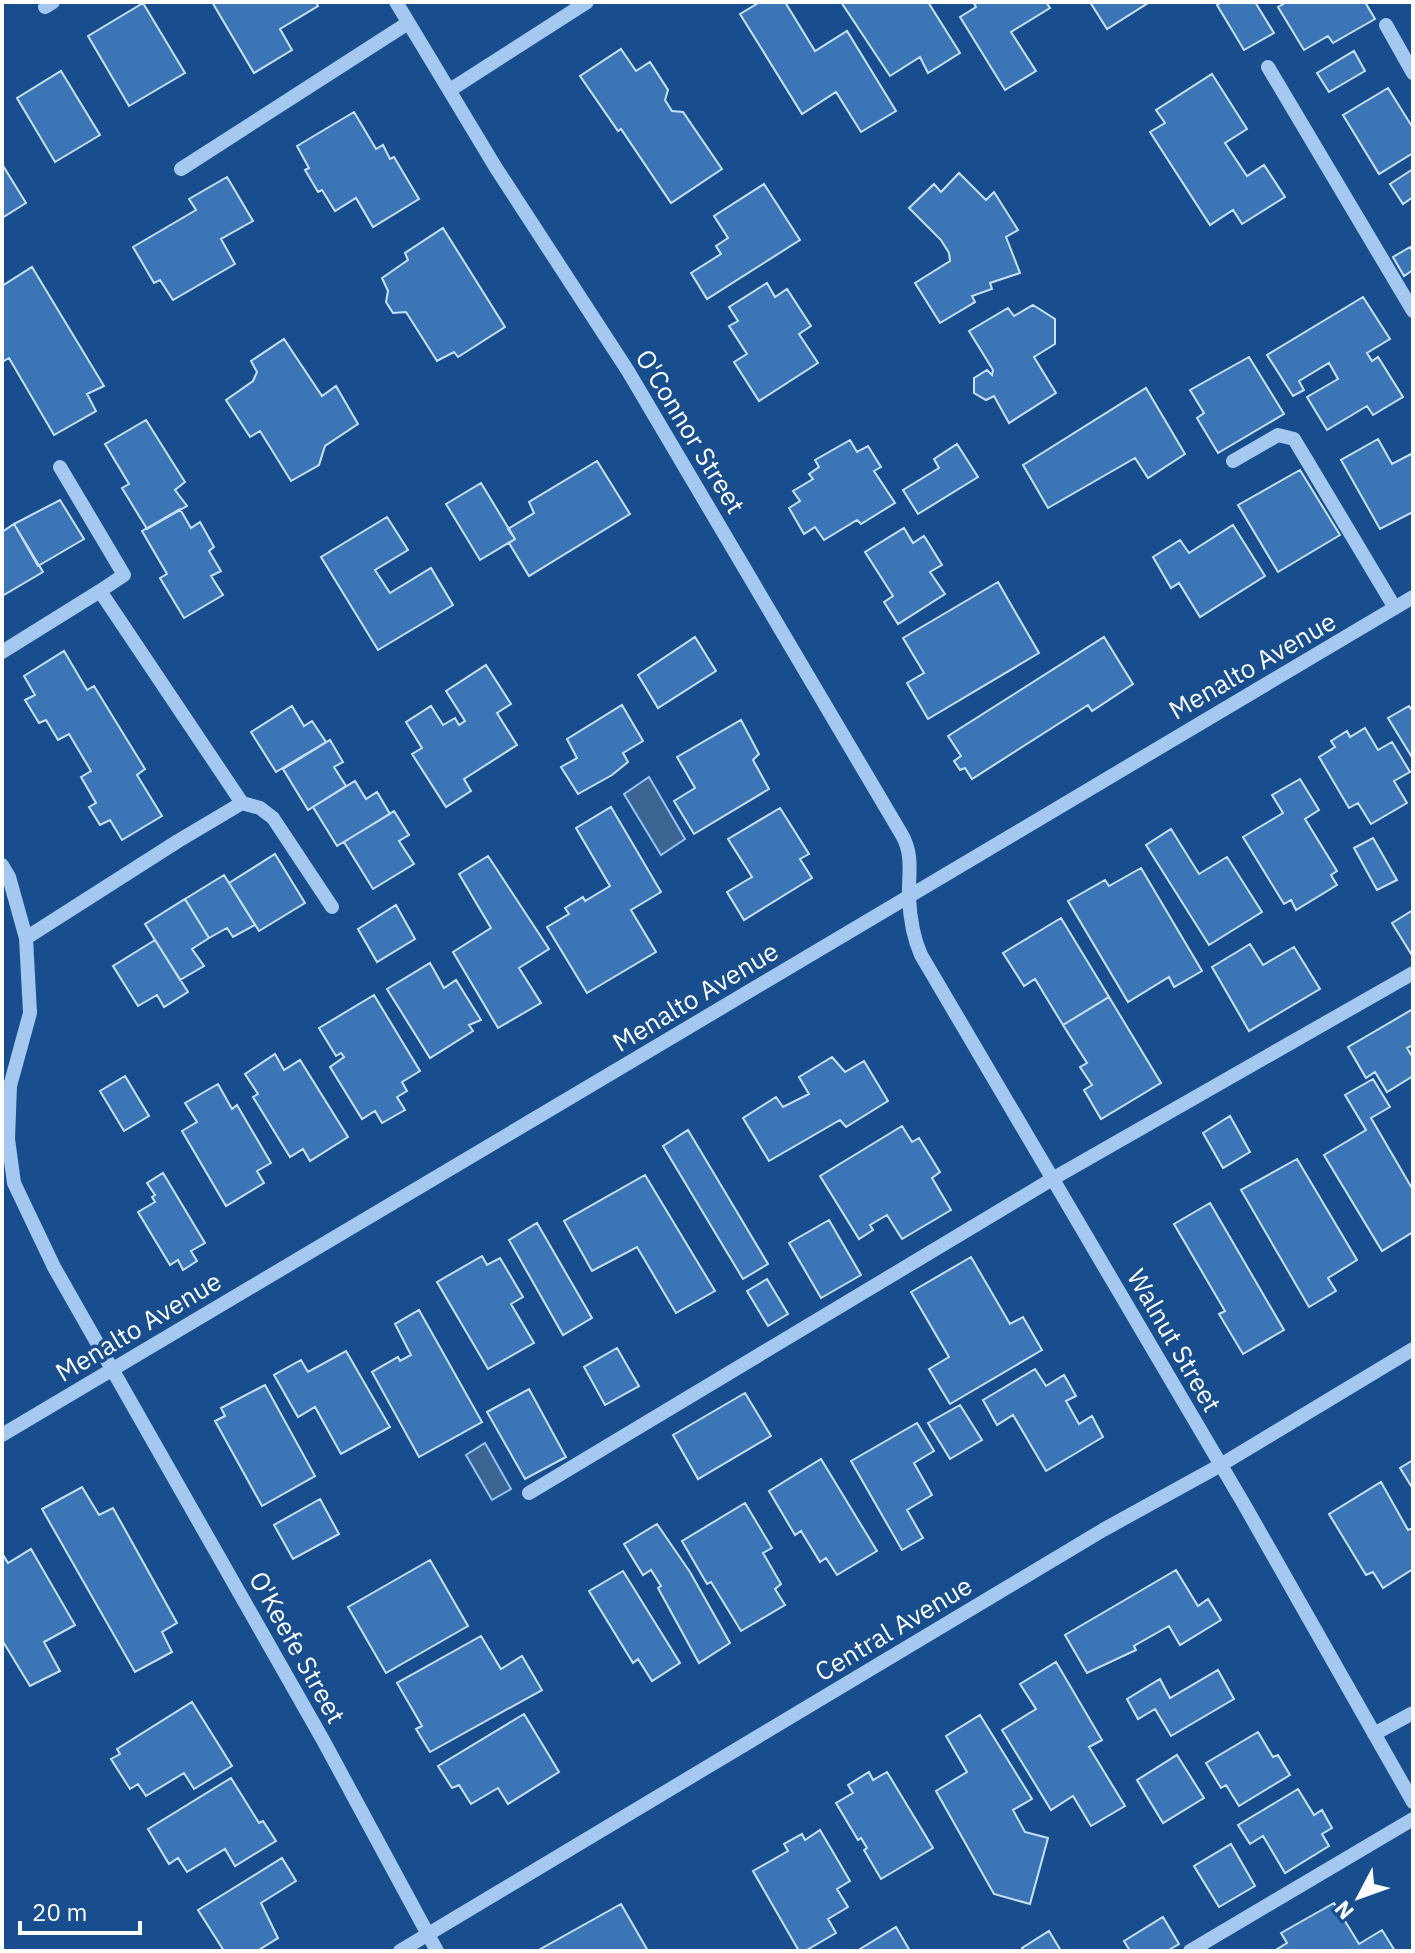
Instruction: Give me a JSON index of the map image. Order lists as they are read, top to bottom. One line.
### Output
{"streets":{"street":["O'Connor Street","Menalto Avenue","Walnut Street","Central Avenue","O'Keefe Street"]},"crossings":[["O'Connor Street","Menalto Avenue"],["O'Connor Street","Walnut Street"],["Menalto Avenue","Walnut Street"],["Menalto Avenue","O'Keefe Street"],["Walnut Street","Central Avenue"],["Central Avenue","O'Keefe Street"]],"scale_bar":"20 m","north":"bottom left"}
